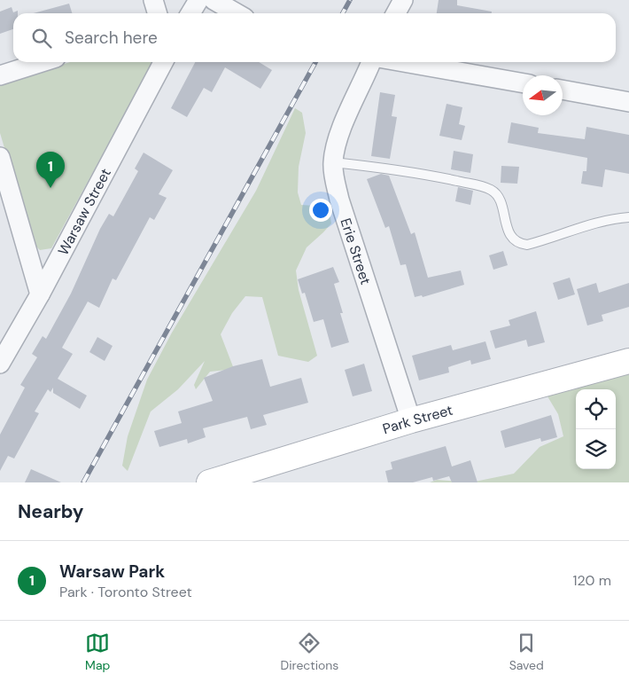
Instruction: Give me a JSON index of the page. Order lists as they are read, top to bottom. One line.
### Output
{"streets":{"street":["Warsaw Street","Erie Street","Park Street"]},"crossings":[["Erie Street","Park Street"]],"north":"left","page":{"search":"Search here","pins":"1","heading":"Nearby","list":[{"mark":"1","name":"Warsaw Park","note":"Park · Toronto Street","value":"120 m"}],"nav":["Map","Directions","Saved"]}}
